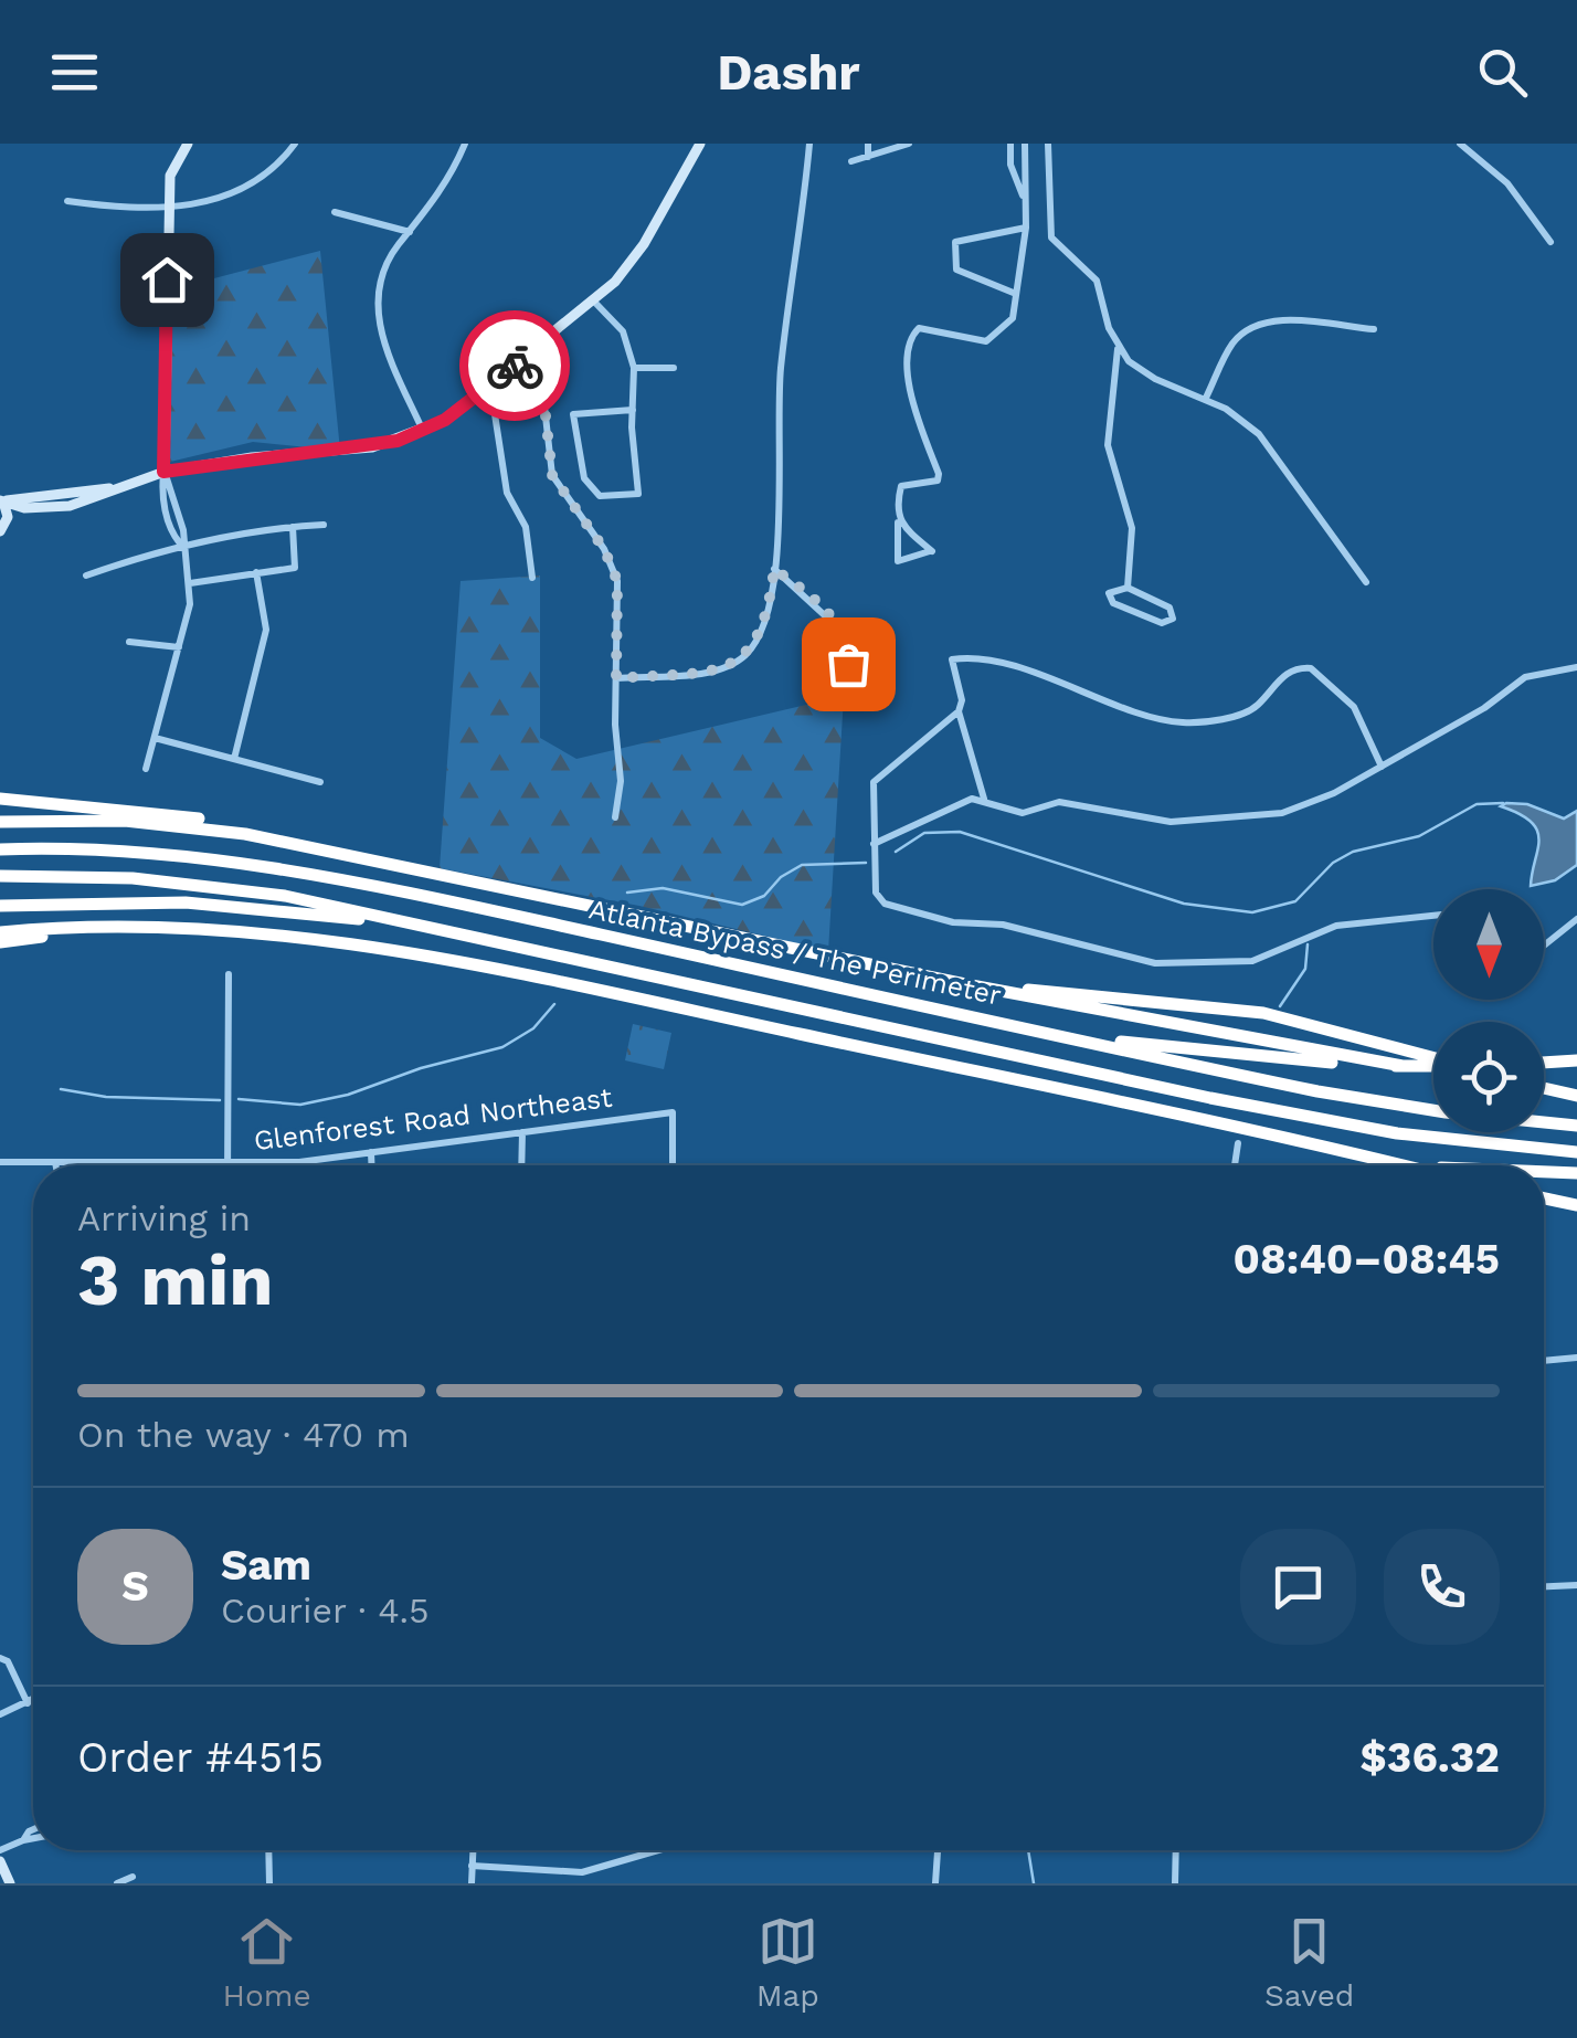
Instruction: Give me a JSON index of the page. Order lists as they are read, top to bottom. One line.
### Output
{"streets":{"highway":["Atlanta Bypass / The Perimeter"],"street":["Glenforest Road Northeast"]},"north":"bottom","page":{"header":"Dashr","heading":["3 min","Arriving in","08:40–08:45"],"panel":["Sam","Courier · 4.5","Order #4515","$36.32"],"bar":"On the way · 470 m","round":"S","tabs":["Home","Map","Saved"]}}
